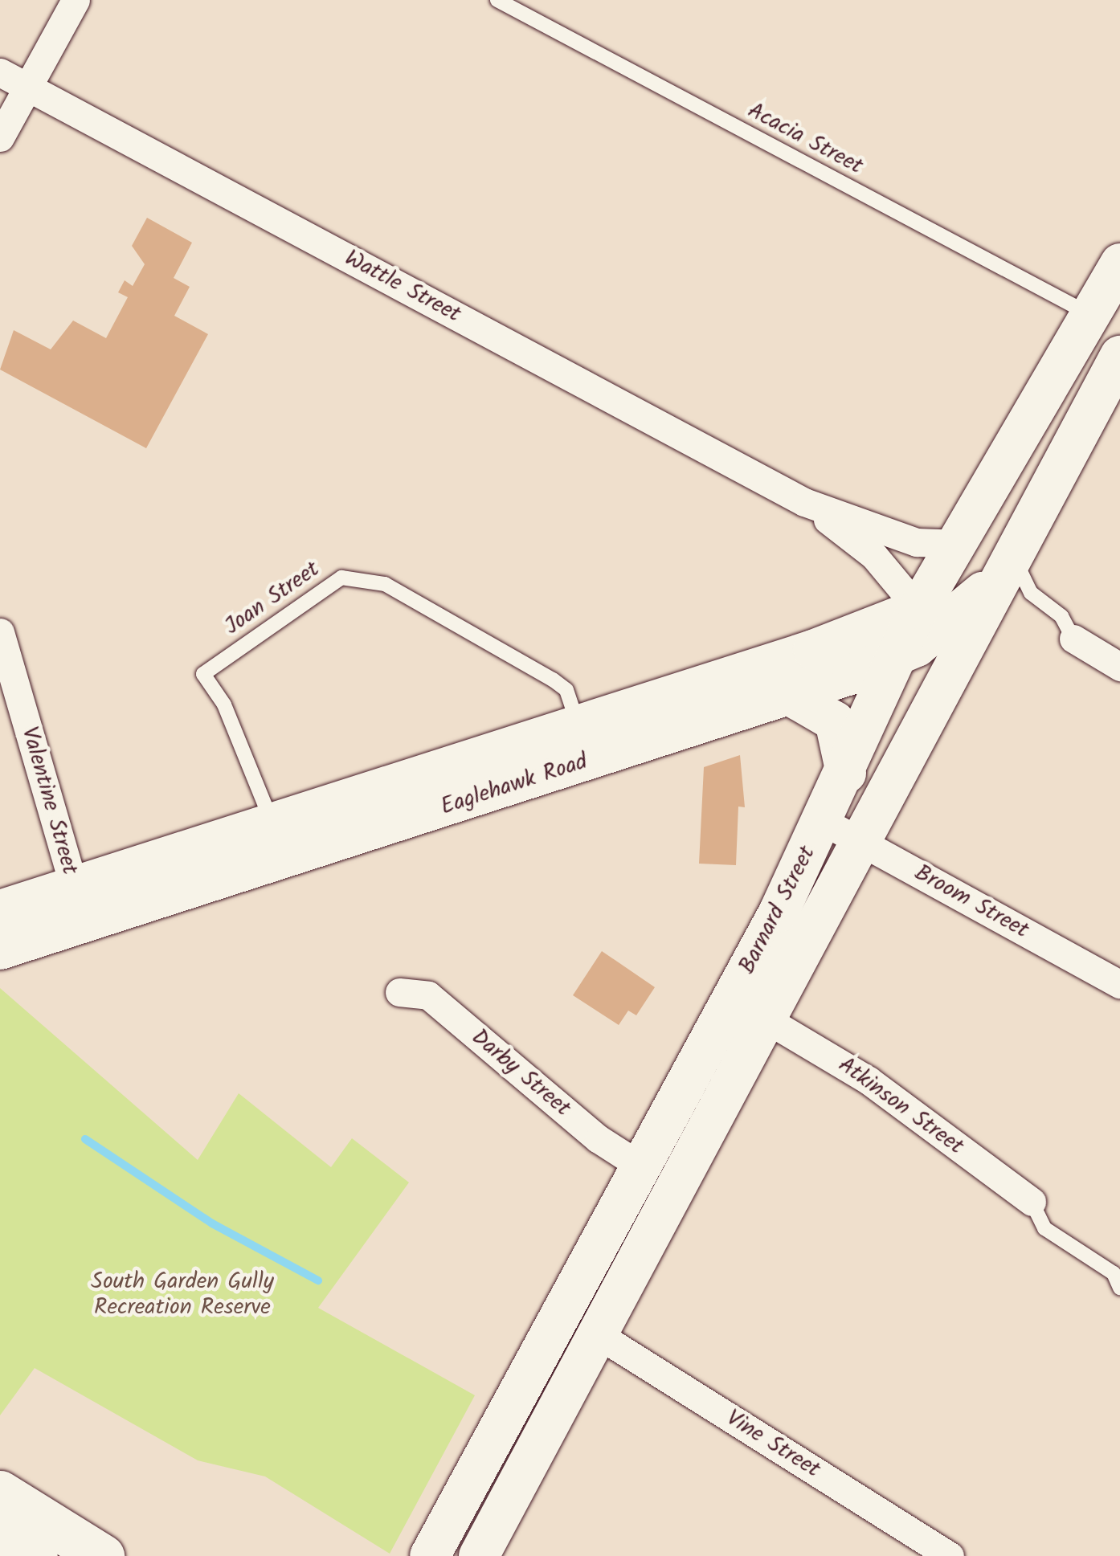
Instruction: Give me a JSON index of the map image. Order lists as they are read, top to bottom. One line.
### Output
{"streets":{"main road":["Eaglehawk Road","Barnard Street"],"street":["Wattle Street","Valentine Street","Broom Street","Darby Street","Atkinson Street","Vine Street"],"lane":["Acacia Street","Joan Street"]},"crossings":[["Acacia Street","Barnard Street"],["Wattle Street","Eaglehawk Road"],["Wattle Street","Barnard Street"],["Joan Street","Eaglehawk Road"],["Eaglehawk Road","Valentine Street"],["Eaglehawk Road","Barnard Street"],["Broom Street","Barnard Street"],["Barnard Street","Darby Street"],["Barnard Street","Atkinson Street"],["Barnard Street","Vine Street"]],"parks":["South Garden Gully Recreation Reserve"]}
